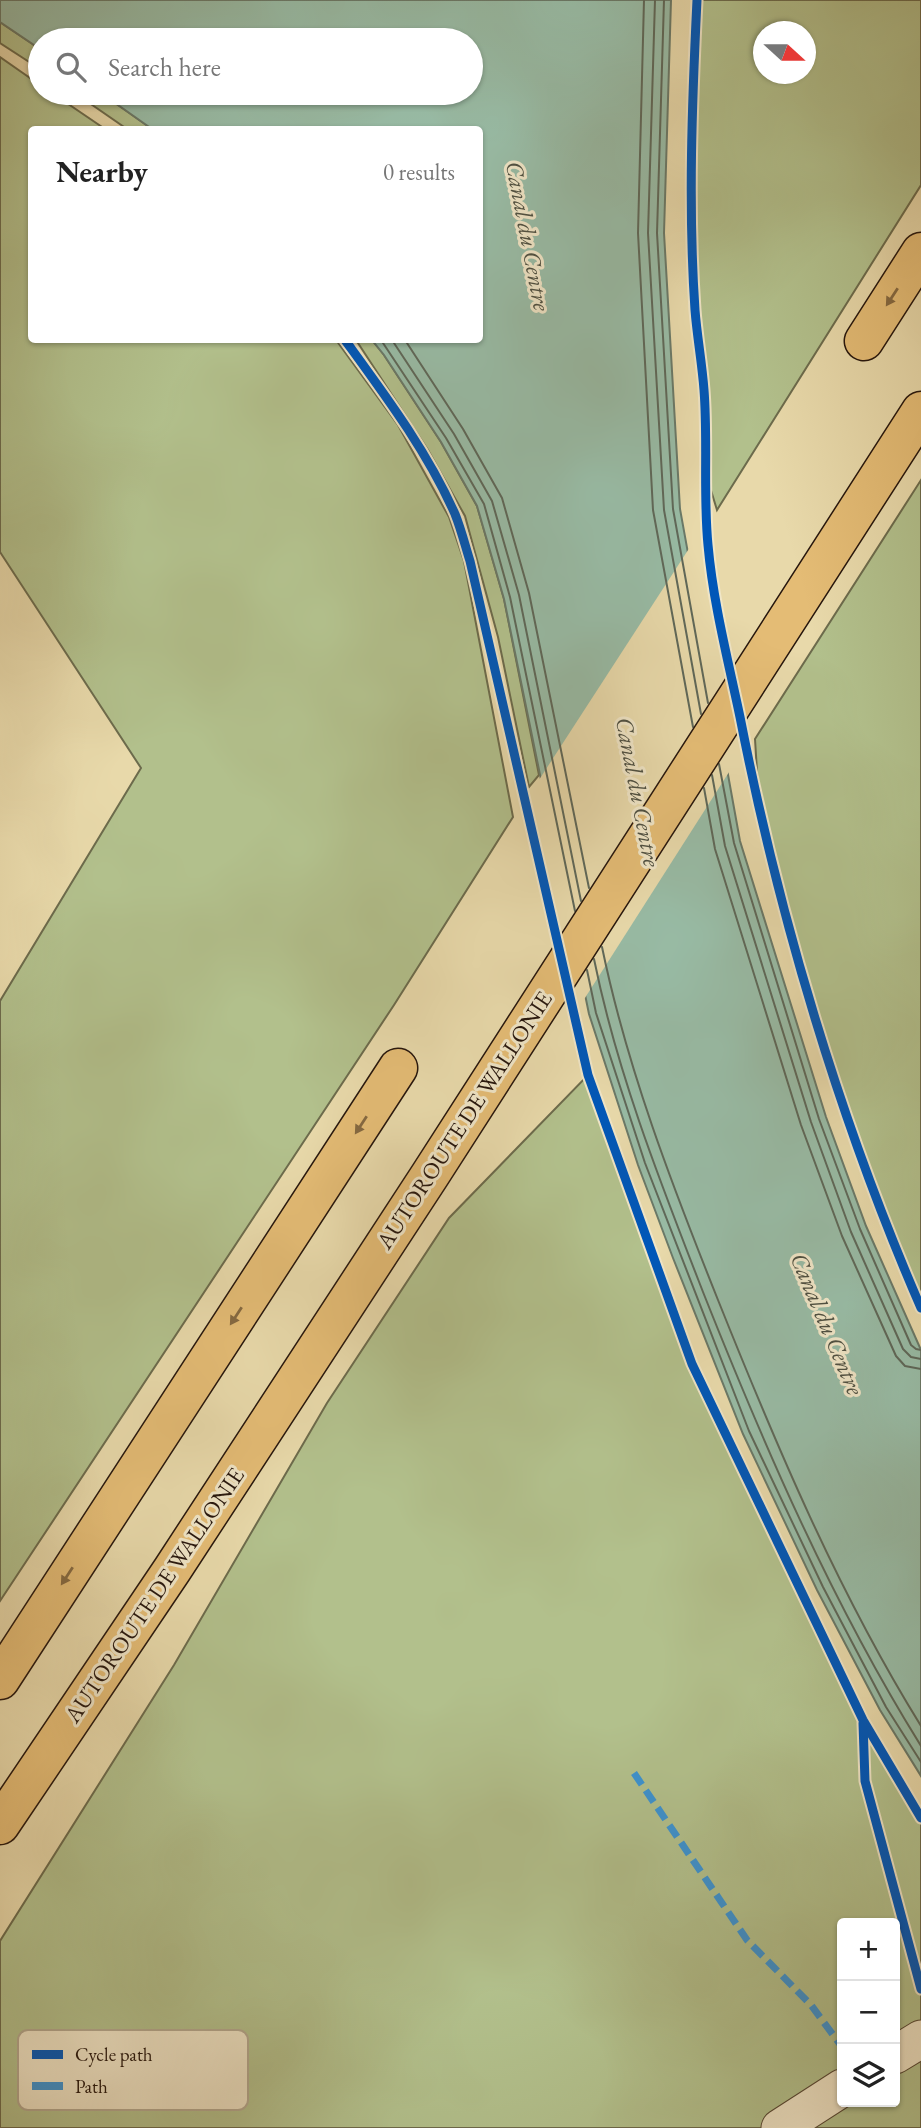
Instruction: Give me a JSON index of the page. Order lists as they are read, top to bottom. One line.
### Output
{"streets":{"highway":["AUTOROUTE DE WALLONIE"]},"water":["Canal du Centre"],"legend":["Cycle path","Path"],"north":"right","page":{"search":"Search here","heading":["Nearby","0 results"],"map_buttons":["+","−"]}}
